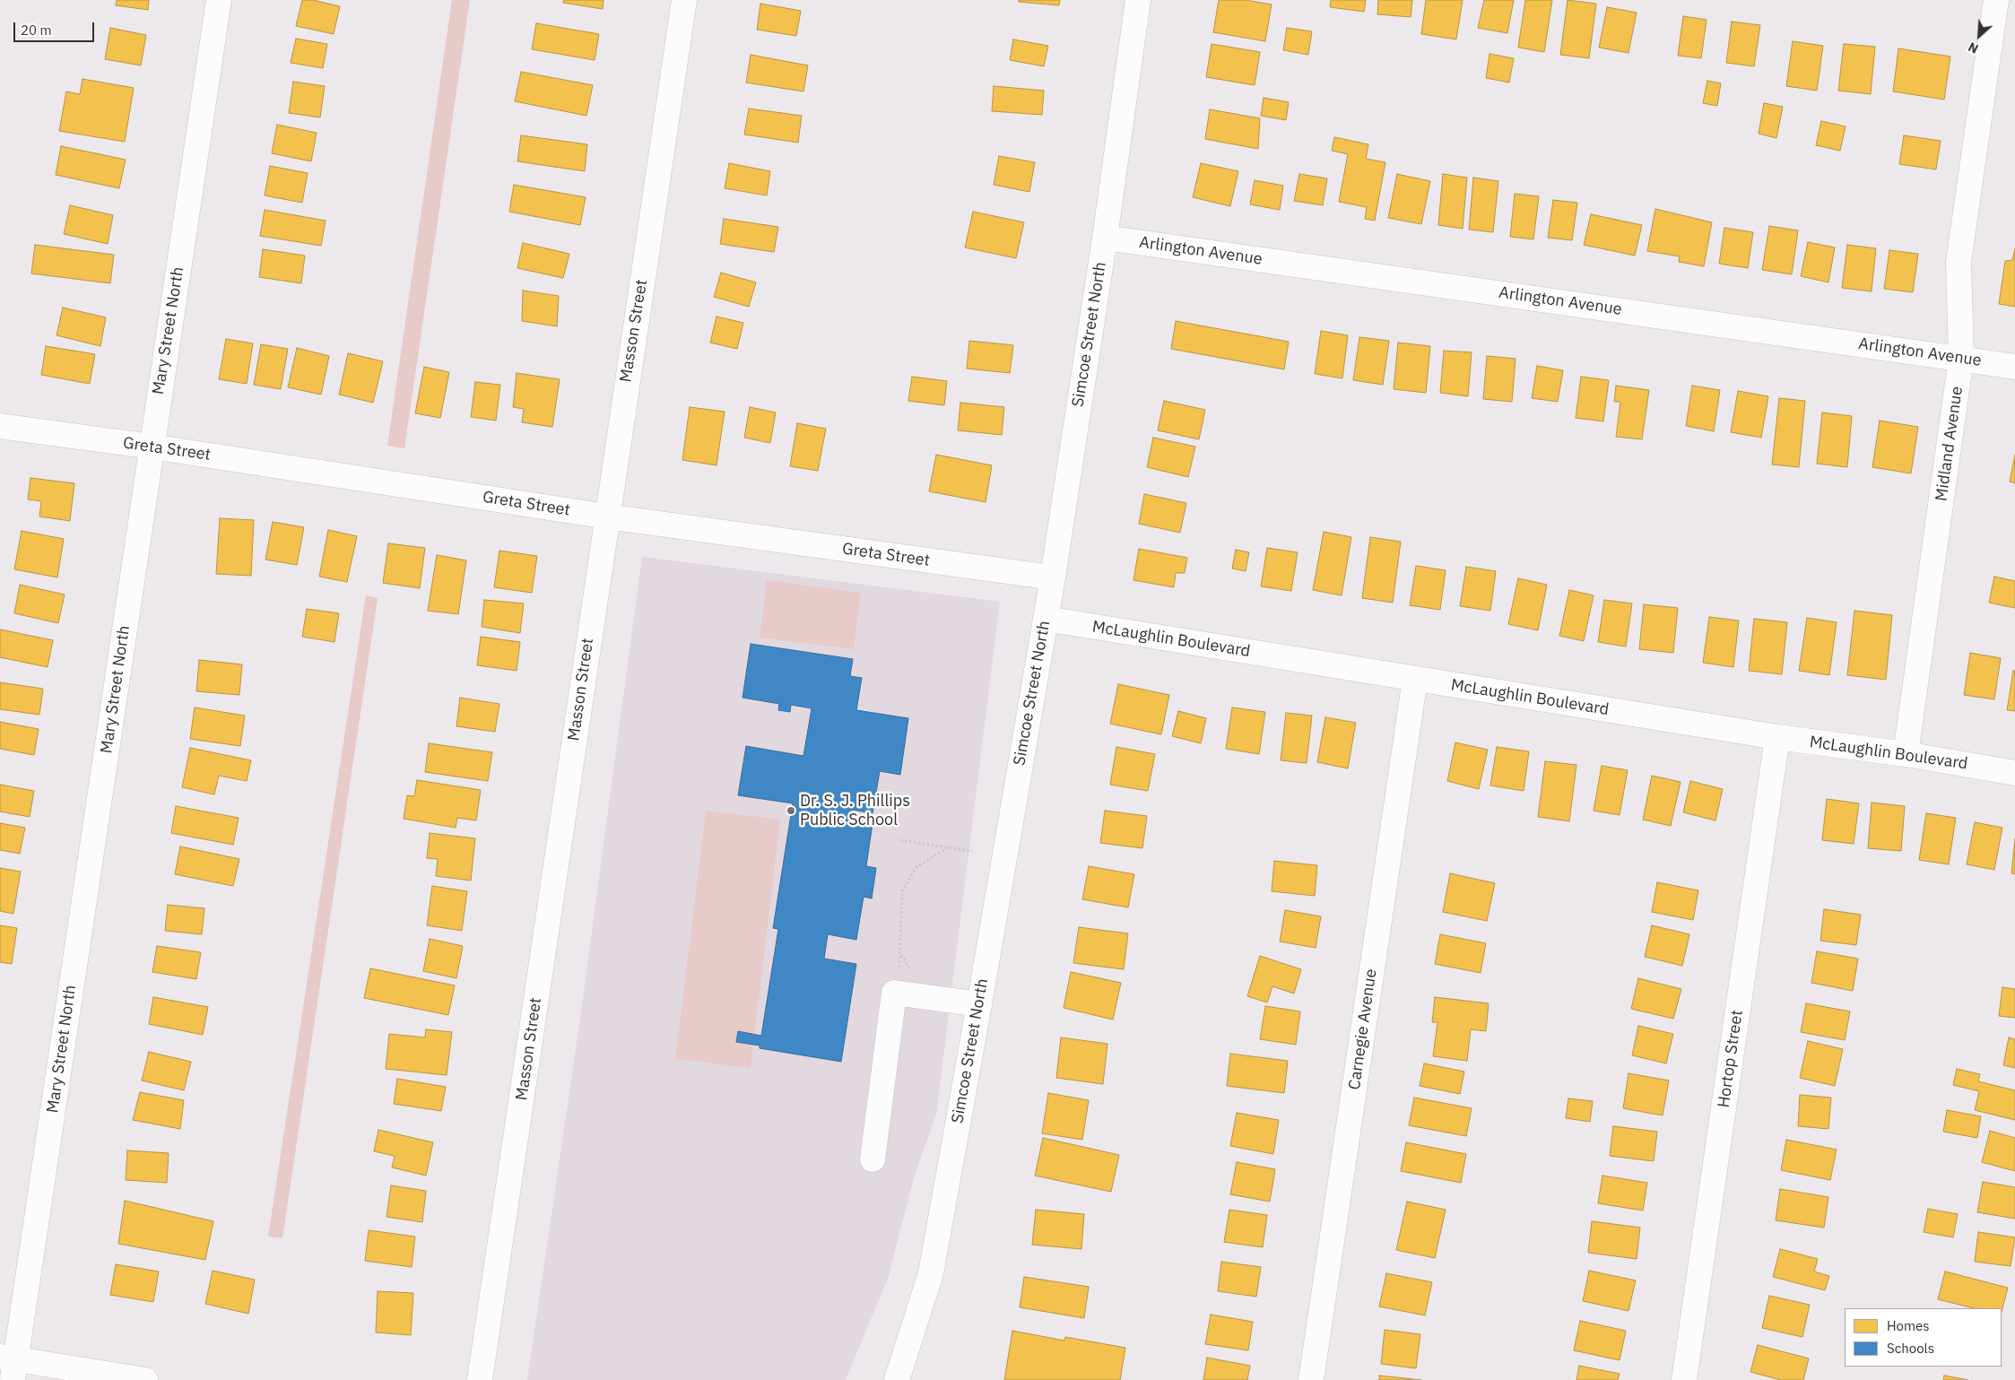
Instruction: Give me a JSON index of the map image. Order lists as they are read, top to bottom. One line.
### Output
{"streets":{"street":["Arlington Avenue","Mary Street North","Masson Street","Simcoe Street North","Midland Avenue","Greta Street","McLaughlin Boulevard","Carnegie Avenue","Hortop Street"]},"crossings":[["Arlington Avenue","Simcoe Street North"],["Arlington Avenue","Midland Avenue"],["Mary Street North","Greta Street"],["Masson Street","Greta Street"],["Simcoe Street North","Greta Street"],["Simcoe Street North","McLaughlin Boulevard"],["Midland Avenue","McLaughlin Boulevard"],["McLaughlin Boulevard","Carnegie Avenue"],["McLaughlin Boulevard","Hortop Street"]],"places":["Dr. S. J. Phillips Public School"],"legend":["Homes","Schools"],"scale_bar":"20 m","north":"bottom left"}
